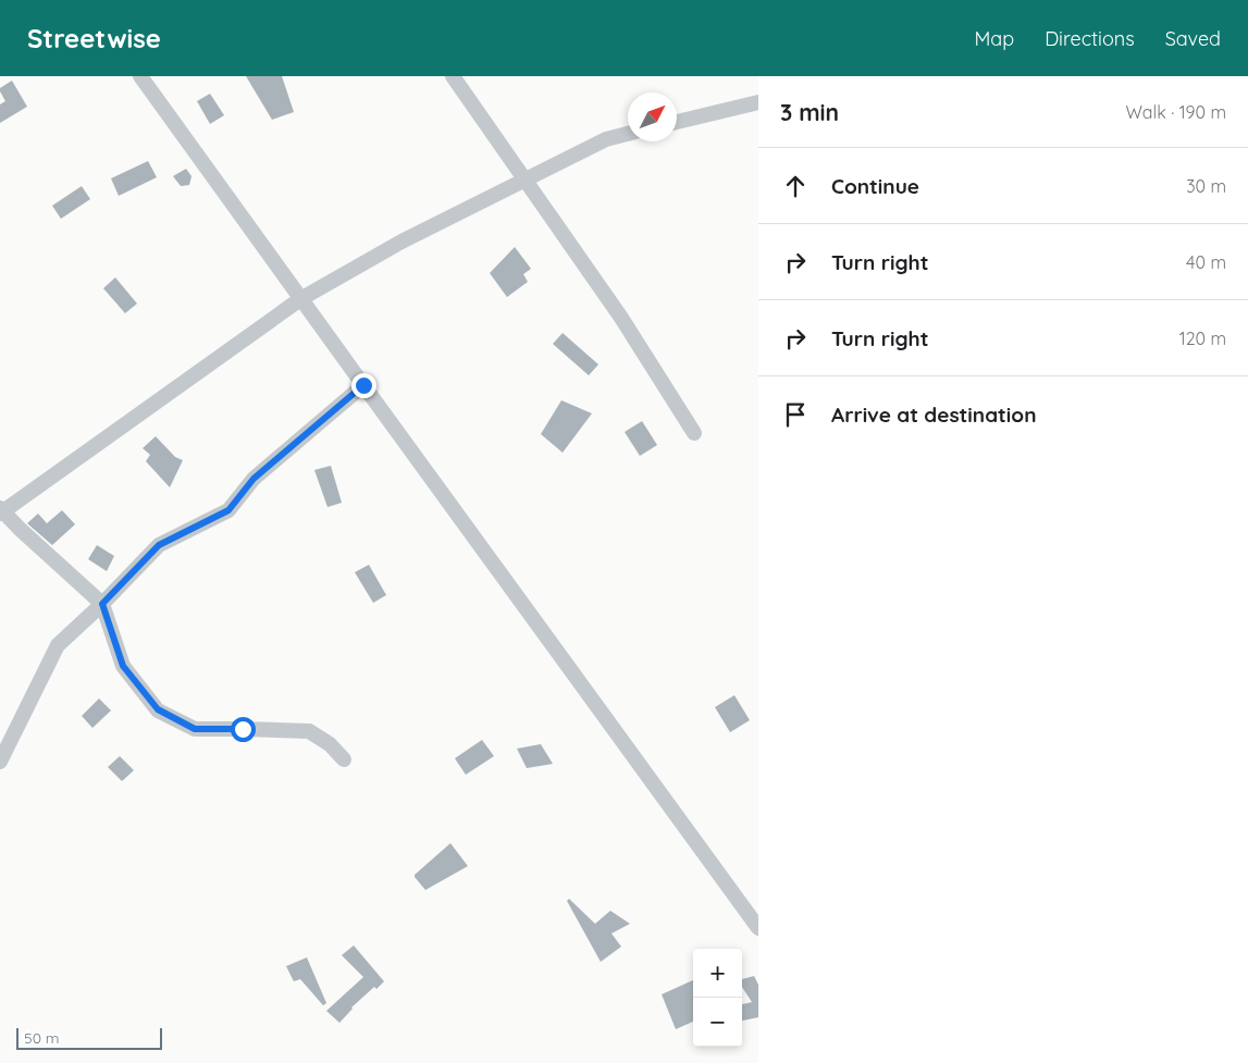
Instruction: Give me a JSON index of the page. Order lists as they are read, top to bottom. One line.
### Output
{"scale_bar":"50 m","north":"top right","page":{"header":"Streetwise","nav":["Map","Directions","Saved"],"heading":["3 min","Walk · 190 m"],"list":[["Continue","30 m"],["Turn right","40 m"],["Turn right","120 m"],"Arrive at destination"],"map_buttons":["+","−"],"scale":"50 m"}}
